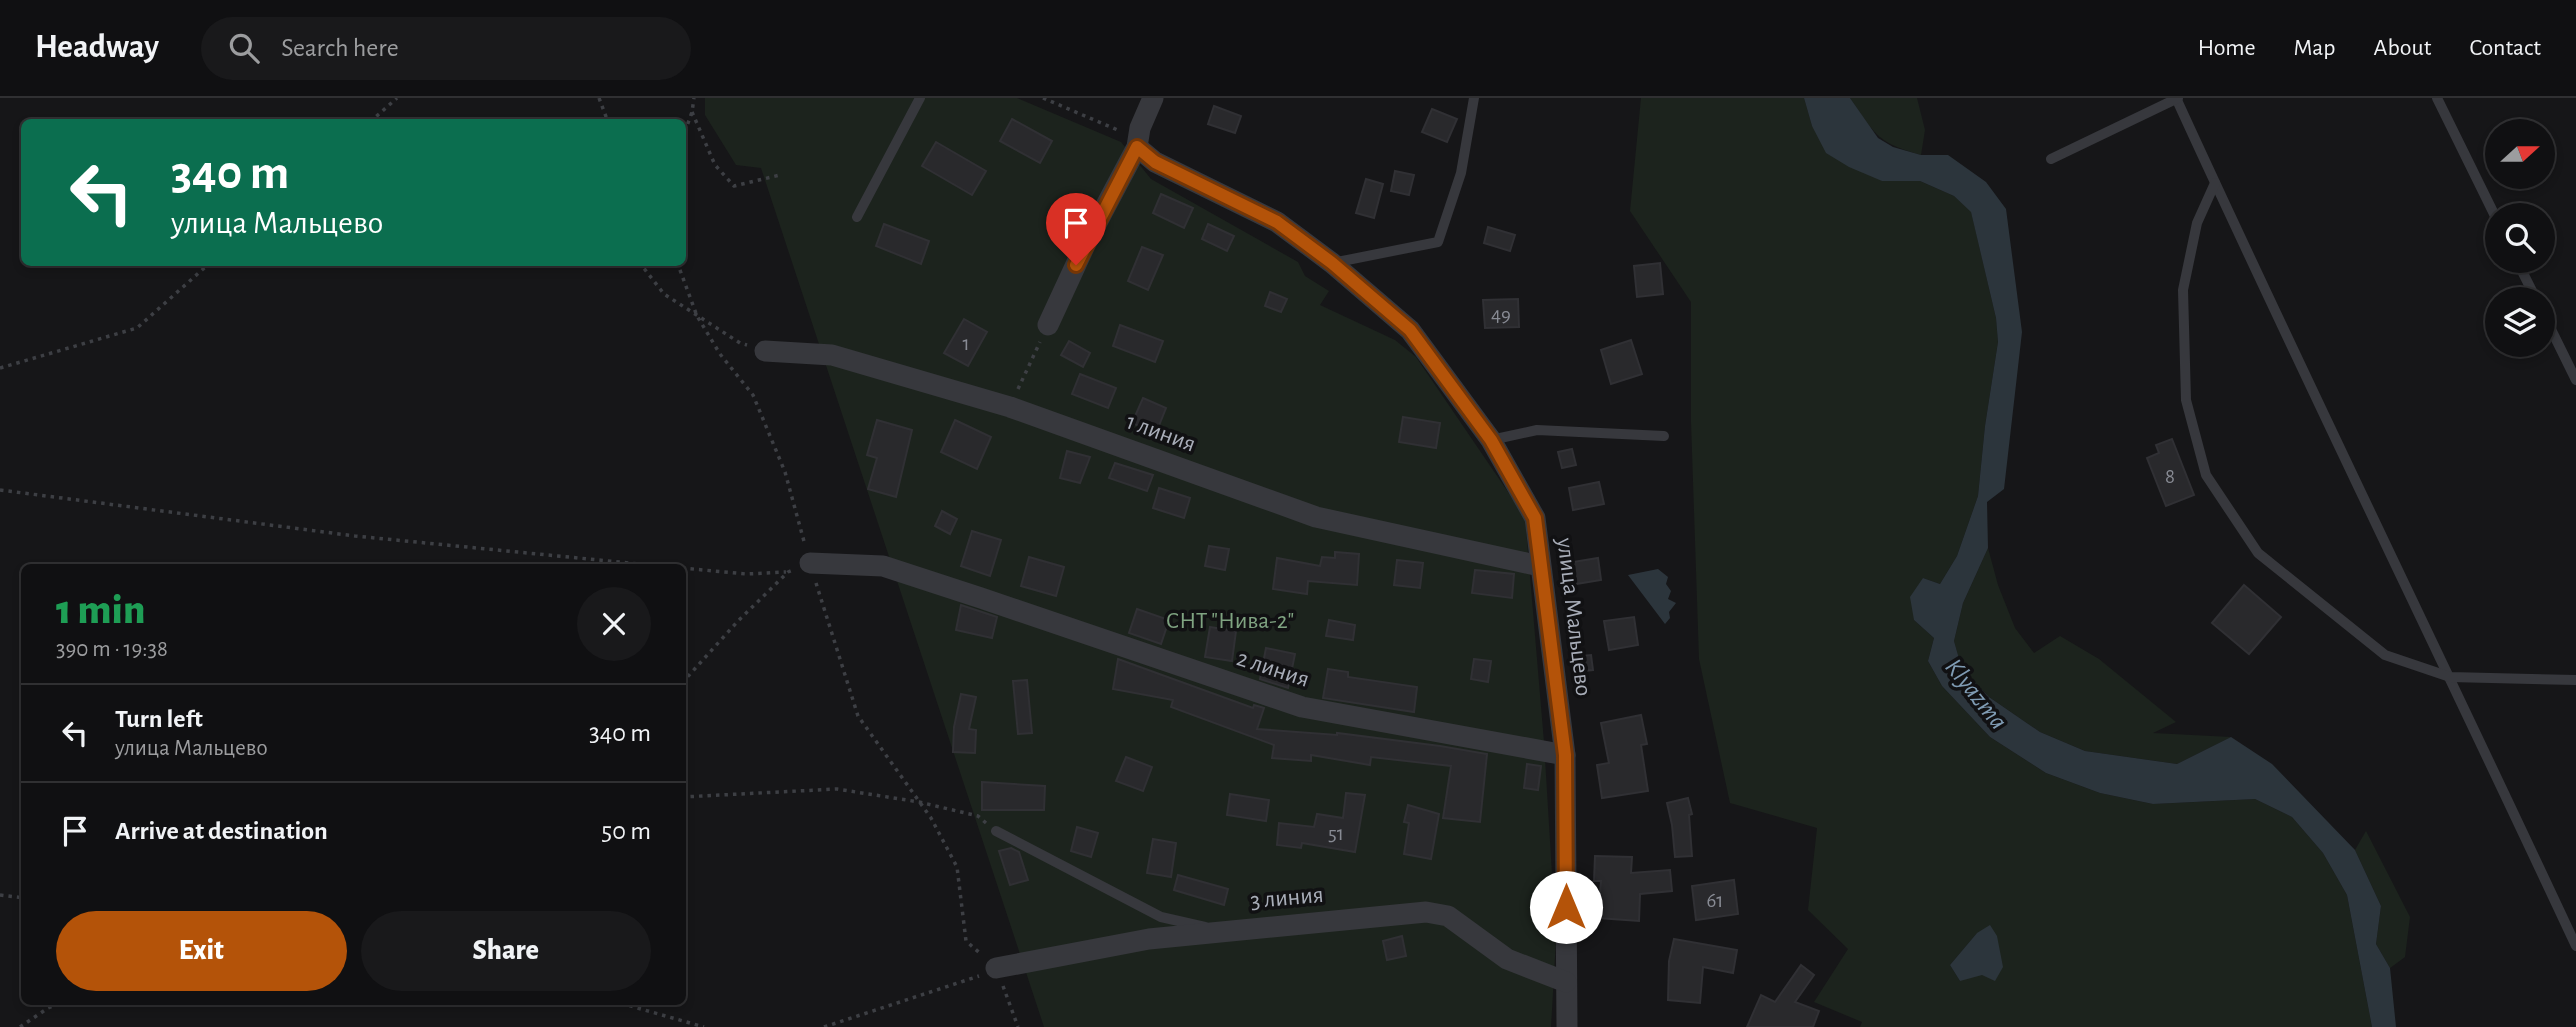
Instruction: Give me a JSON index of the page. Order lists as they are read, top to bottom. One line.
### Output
{"streets":{"street":["1 линия","улица Мальцево","2 линия","3 линия"]},"crossings":[["1 линия","улица Мальцево"],["улица Мальцево","2 линия"],["улица Мальцево","3 линия"]],"water":["Klyazma"],"parks":["СНТ \"Нива-2\""],"house_numbers":["49","1","8","51","61"],"north":"right","page":{"header":"Headway","search":"Search here","nav":["Home","Map","About","Contact"],"turn":["340 m","улица Мальцево"],"heading":["1 min","390 m · 19:38"],"list":[{"name":"Turn left","note":"улица Мальцево","value":"340 m"},{"name":"Arrive at destination","value":"50 m"}],"buttons":["Exit","Share"]}}
